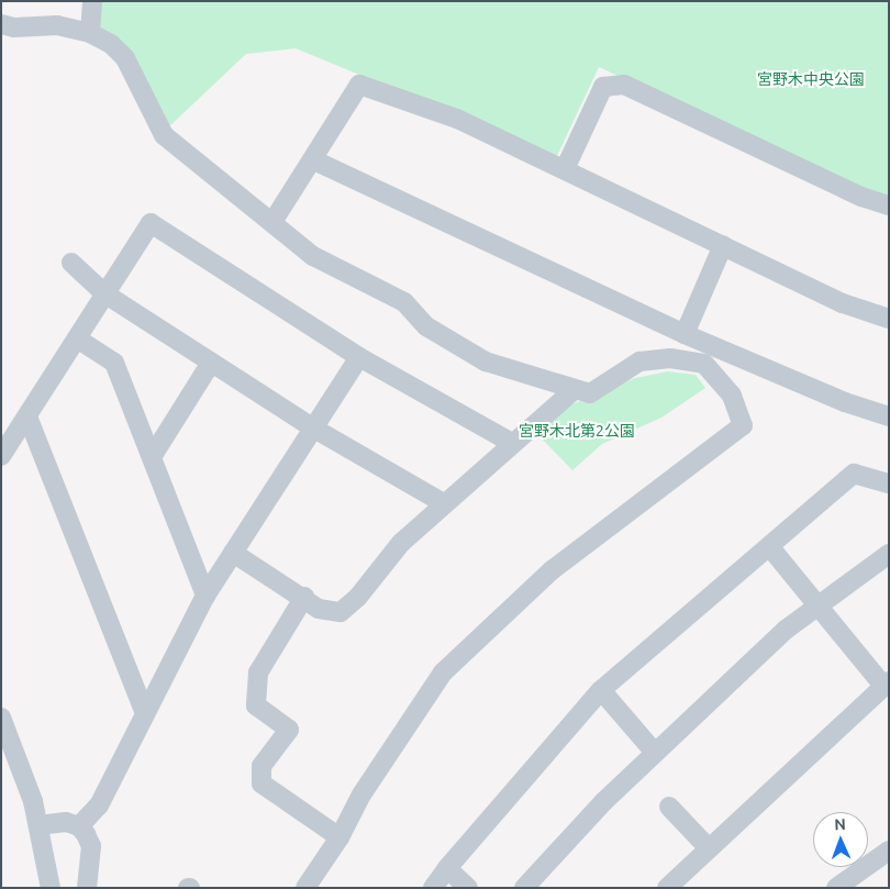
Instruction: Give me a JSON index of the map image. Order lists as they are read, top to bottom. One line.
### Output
{"parks":["宮野木中央公園","宮野木北第2公園"],"north":"top"}
